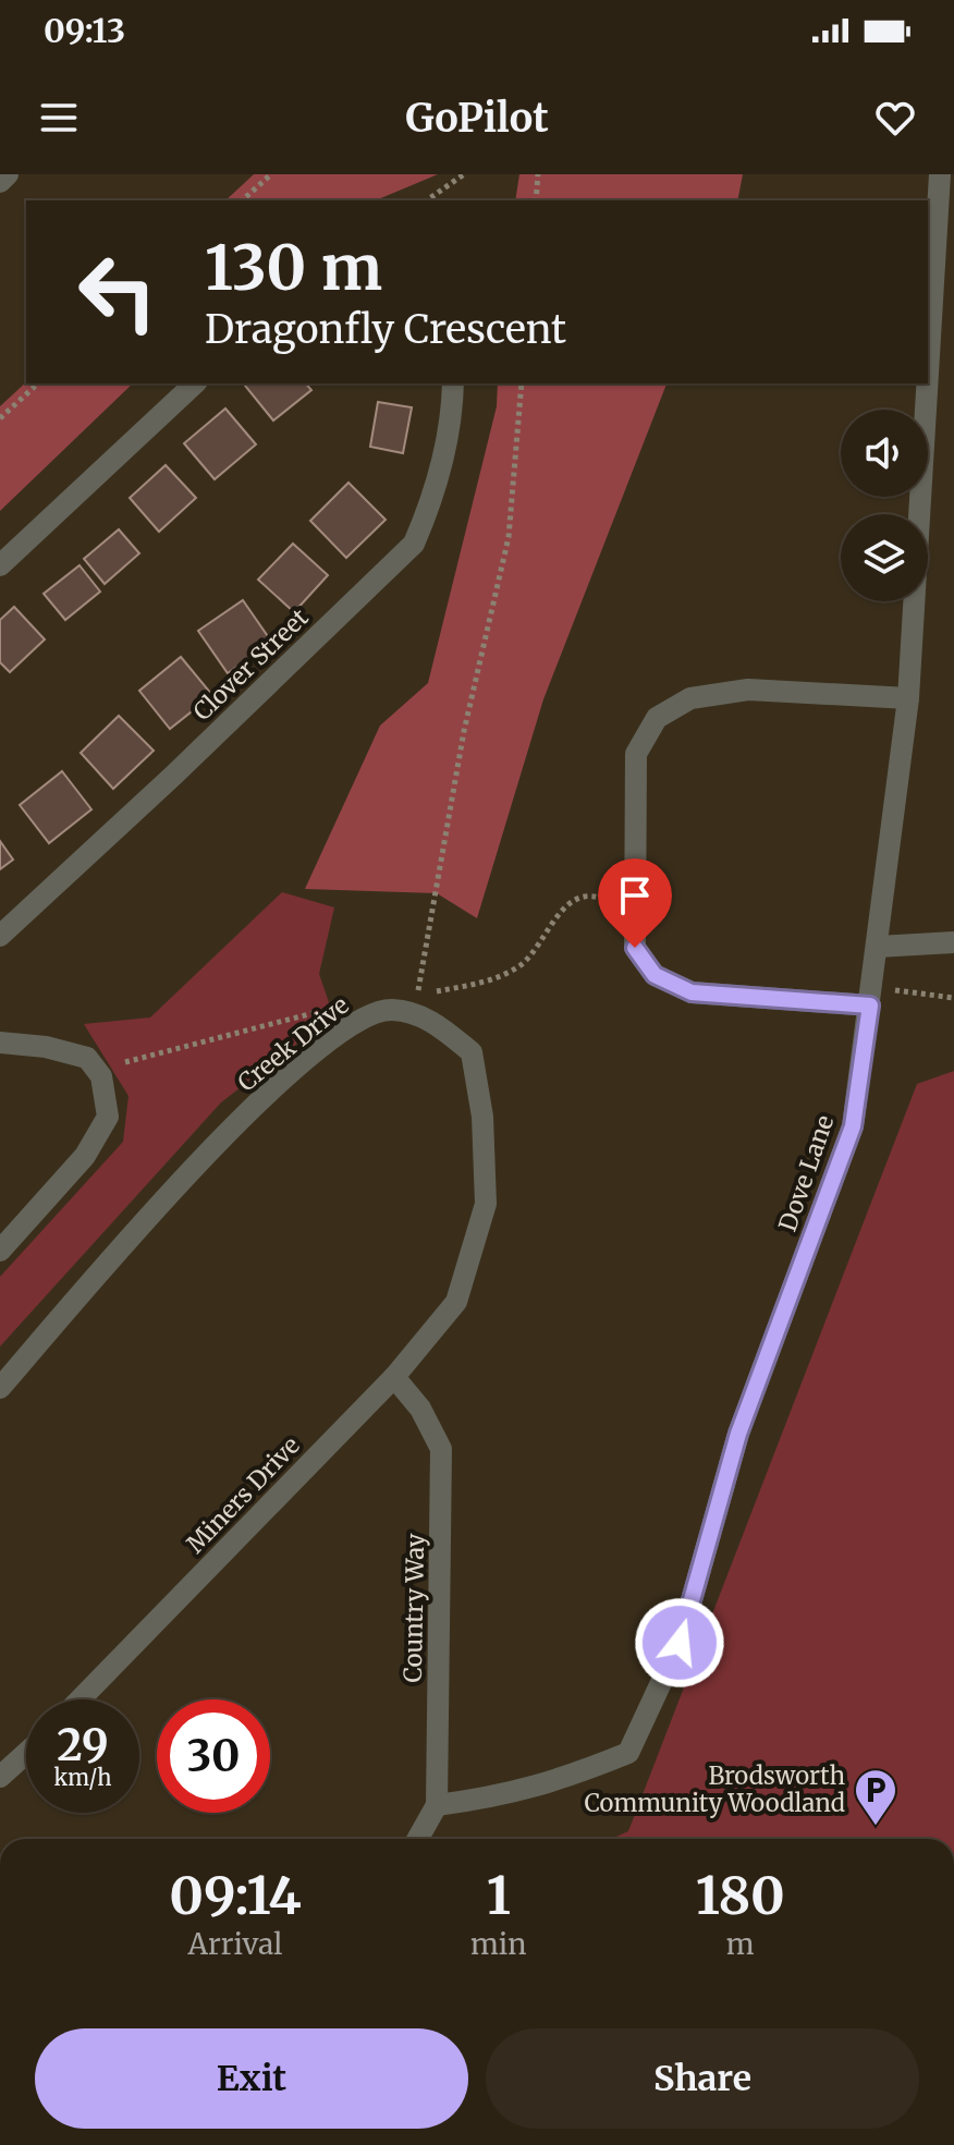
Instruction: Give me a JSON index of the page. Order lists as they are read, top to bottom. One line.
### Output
{"streets":{"street":["Clover Street","Creek Drive","Dove Lane","Miners Drive","Country Way"]},"crossings":[["Creek Drive","Miners Drive"],["Dove Lane","Country Way"],["Miners Drive","Country Way"]],"places":{"parking":["Brodsworth Community Woodland"]},"page":{"status":"09:13","header":"GoPilot","turn":["130 m","Dragonfly Crescent"],"speed":"29 km/h","limit":"30","eta":["09:14","Arrival","1","min","180","m"],"buttons":["Exit","Share"]}}
